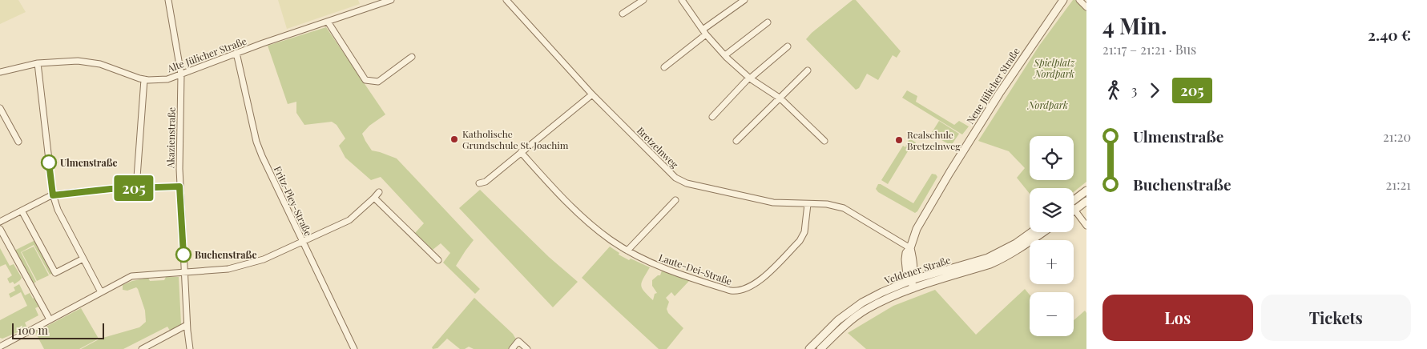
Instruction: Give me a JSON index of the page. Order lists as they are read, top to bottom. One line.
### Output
{"streets":{"street":["Alte Jülicher Straße","Neue Jülicher Straße","Akazienstraße","Bretzelnweg","Fritz-Pley-Straße","Laute-Dei-Straße","Veldener Straße"]},"crossings":[["Alte Jülicher Straße","Akazienstraße"],["Alte Jülicher Straße","Fritz-Pley-Straße"],["Neue Jülicher Straße","Bretzelnweg"],["Neue Jülicher Straße","Veldener Straße"],["Bretzelnweg","Laute-Dei-Straße"]],"parks":["Spielplatz Nordpark","Nordpark"],"places":["Katholische Grundschule St. Joachim","Realschule Bretzelnweg","Ulmenstraße","Buchenstraße"],"lines":["bus line 205"],"scale_bar":"100 m","page":{"on_map":"205","heading":["4 Min.","21:17 – 21:21 · Bus","2.40 €"],"legs":["3","205"],"list":[{"name":"Ulmenstraße","value":"21:20"},{"name":"Buchenstraße","value":"21:21"}],"map_buttons":["+","−"],"buttons":["Los","Tickets"],"scale":"100 m"}}
